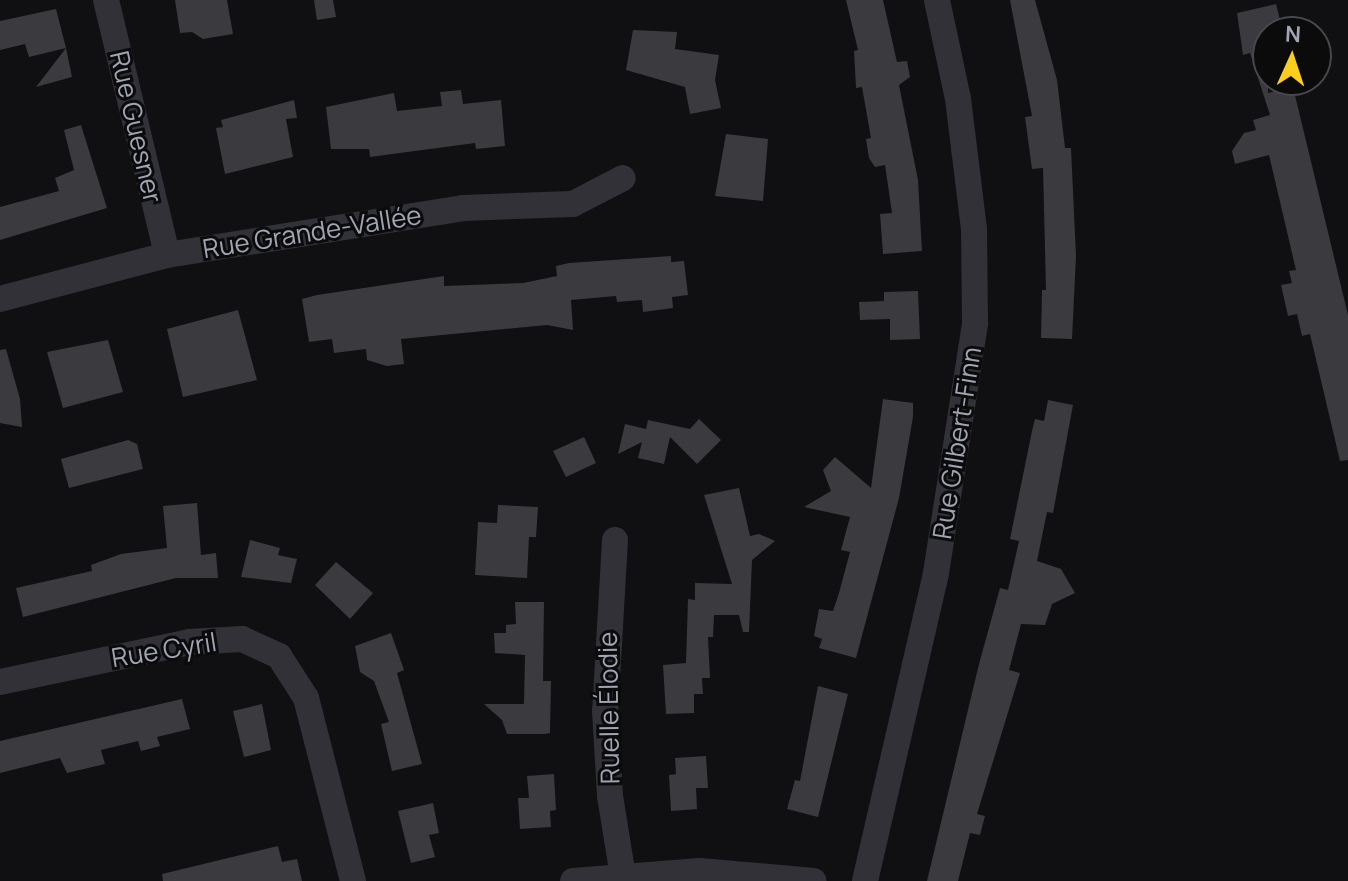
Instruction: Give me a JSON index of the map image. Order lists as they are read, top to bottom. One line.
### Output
{"streets":{"street":["Rue Guesner","Rue Grande-Vallée","Rue Gilbert-Finn","Rue Cyril","Ruelle Élodie"]},"crossings":[["Rue Guesner","Rue Grande-Vallée"]],"north":"top"}
